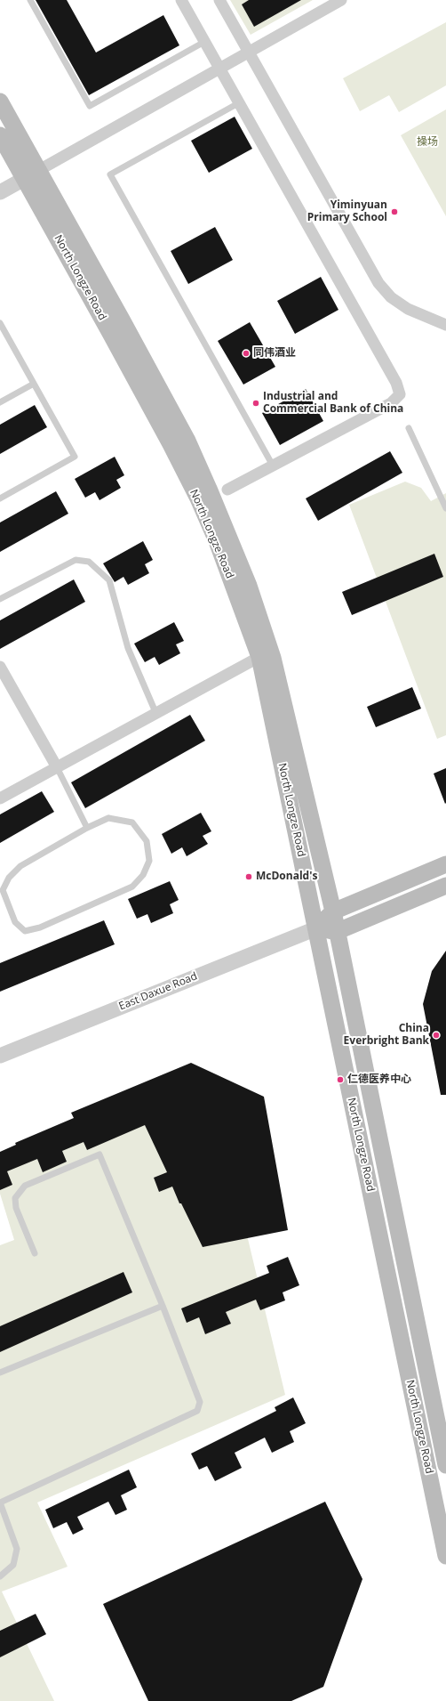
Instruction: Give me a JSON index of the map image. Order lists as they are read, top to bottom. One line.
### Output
{"streets":{"main road":["North Longze Road","East Daxue Road"]},"crossings":[["North Longze Road","East Daxue Road"]],"parks":["操场"],"places":["Yiminyuan Primary School","同伟酒业","Industrial and Commercial Bank of China","McDonald's","China Everbright Bank","仁德医养中心"]}
